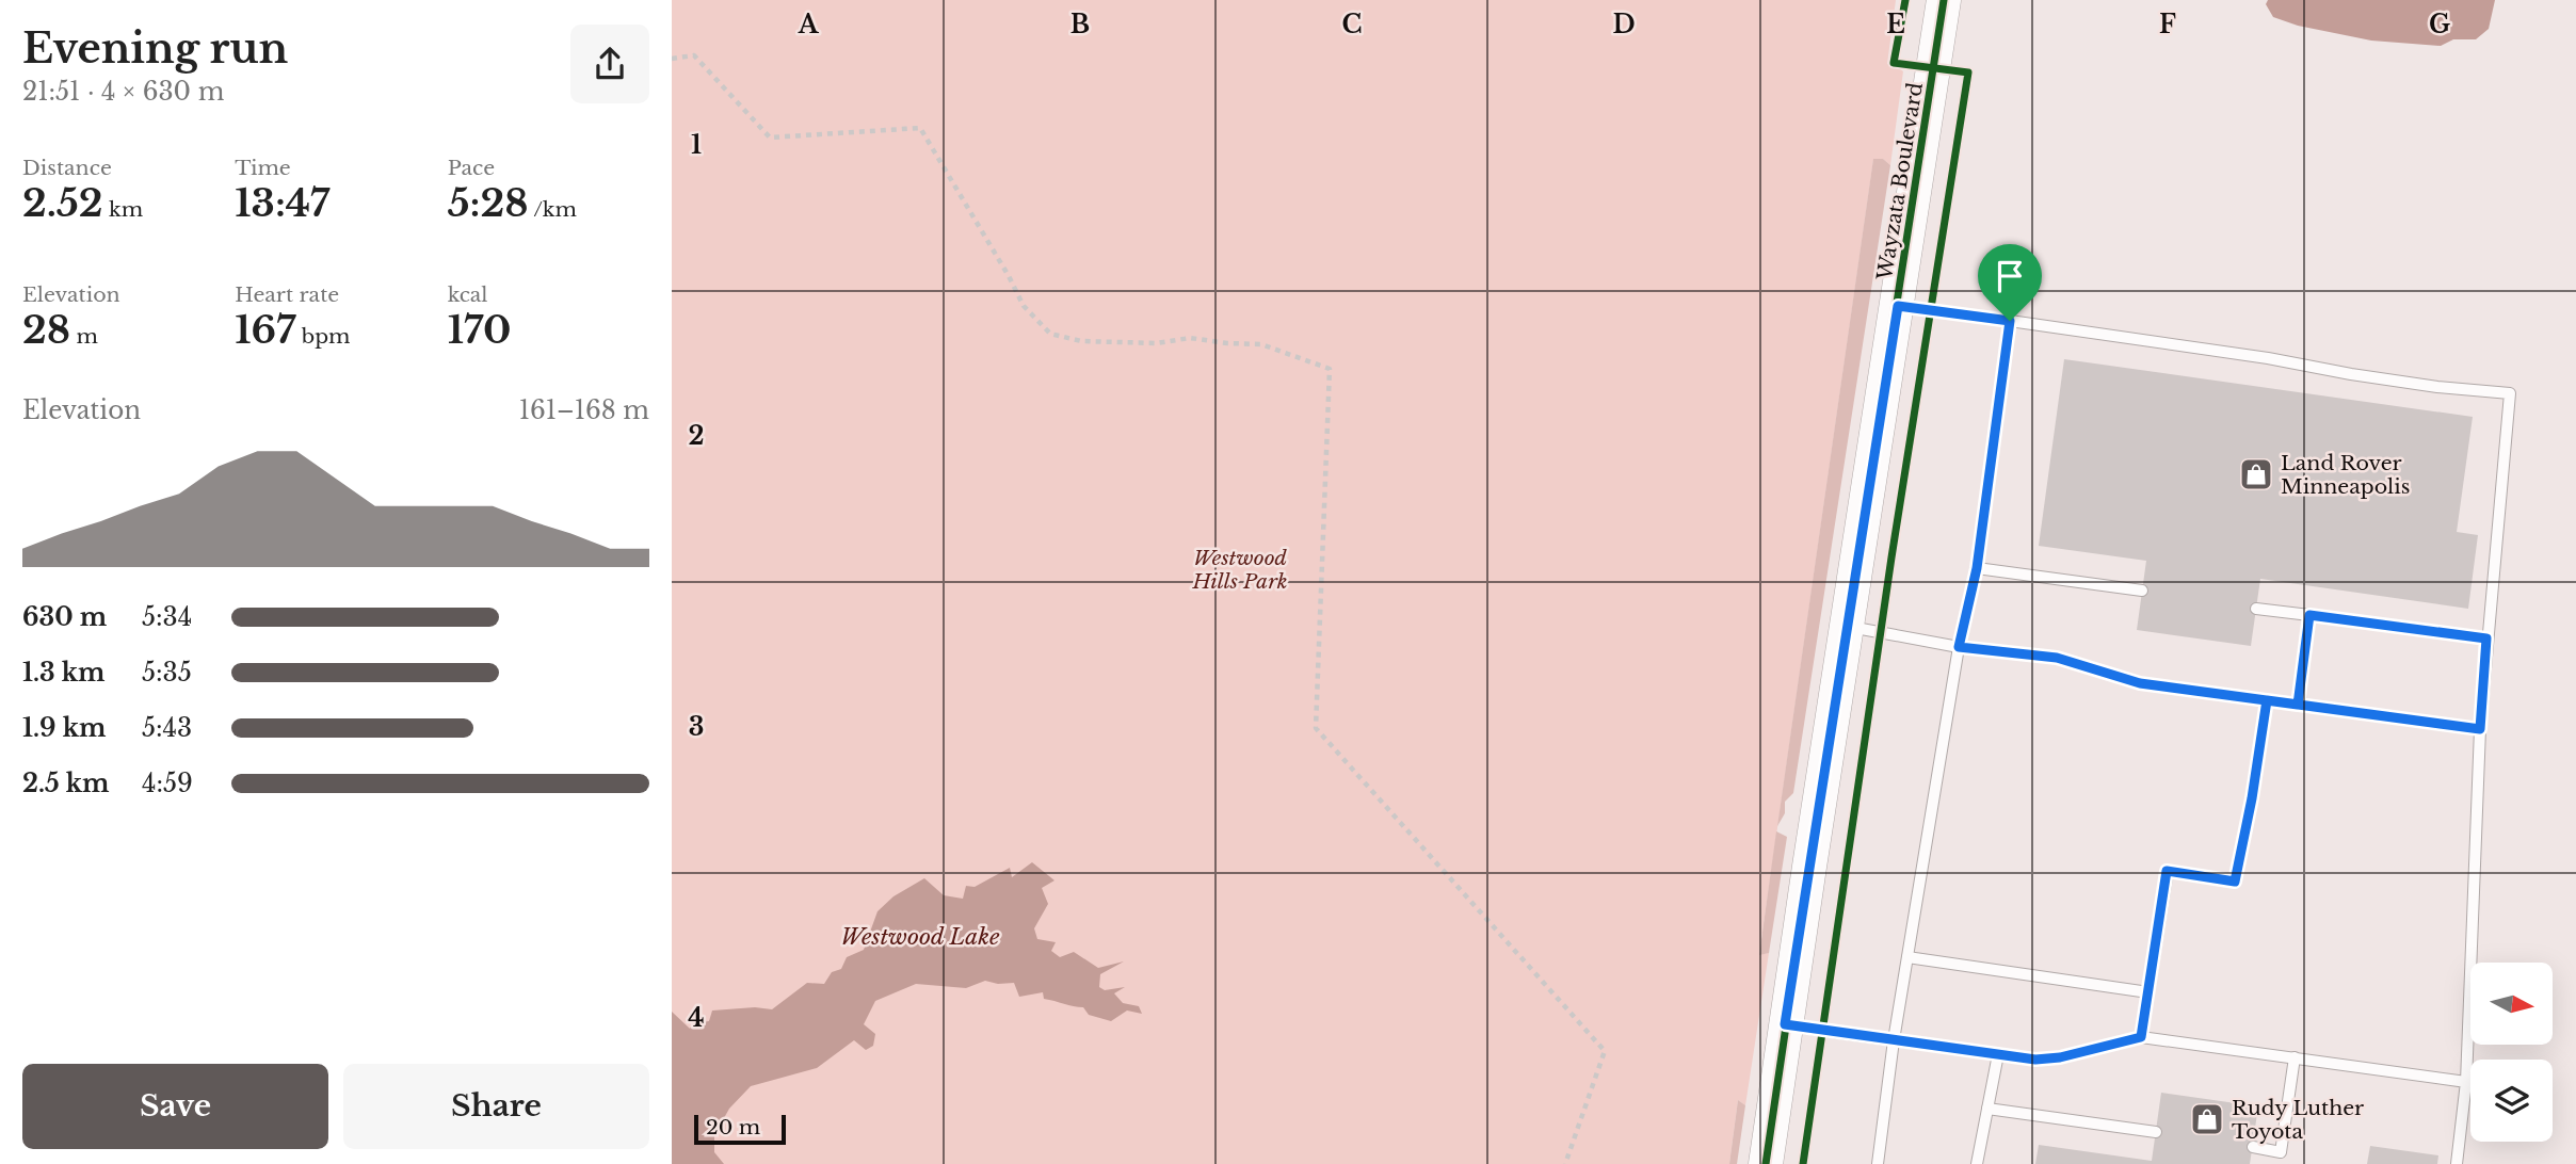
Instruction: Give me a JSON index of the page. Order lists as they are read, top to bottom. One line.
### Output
{"streets":{"street":["Wayzata Boulevard"]},"water":["Westwood Lake"],"parks":["Westwood Hills Park"],"places":{"shop":["Land Rover Minneapolis","Rudy Luther Toyota"]},"scale_bar":"20 m","north":"right","page":{"heading":["Evening run","21:51 · 4 × 630 m"],"stats":[["Distance","2.52 km"],["Time","13:47"],["Pace","5:28 /km"],["Elevation","28 m"],["Heart rate","167 bpm"],["kcal","170"]],"chart":["Elevation","161–168 m"],"list":[{"name":"630 m","note":"5:34"},{"name":"1.3 km","note":"5:35"},{"name":"1.9 km","note":"5:43"},{"name":"2.5 km","note":"4:59"}],"buttons":["Save","Share"],"scale":"20 m"},"grid":{"columns":["A","B","C","D","E","F","G"],"rows":["1","2","3","4"]}}
